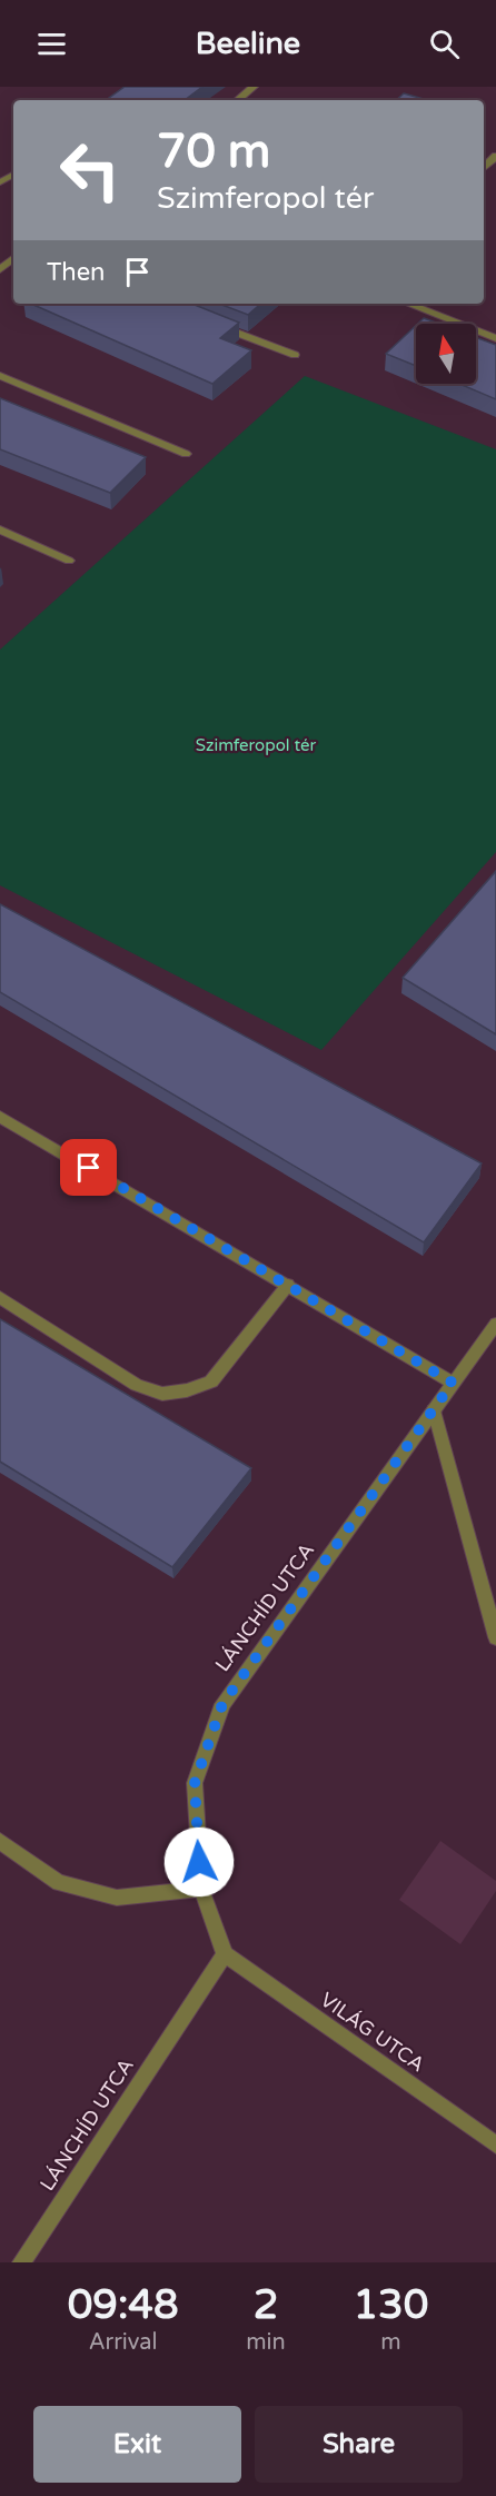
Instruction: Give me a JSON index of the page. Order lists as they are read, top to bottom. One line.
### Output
{"streets":{"street":["LÁNCHÍD UTCA","VILÁG UTCA"]},"crossings":[["LÁNCHÍD UTCA","VILÁG UTCA"]],"parks":["Szimferopol tér"],"north":"top","page":{"header":"Beeline","turn":["70 m","Szimferopol tér"],"then":"Then","eta":["09:48","Arrival","2","min","130","m"],"buttons":["Exit","Share"]}}
